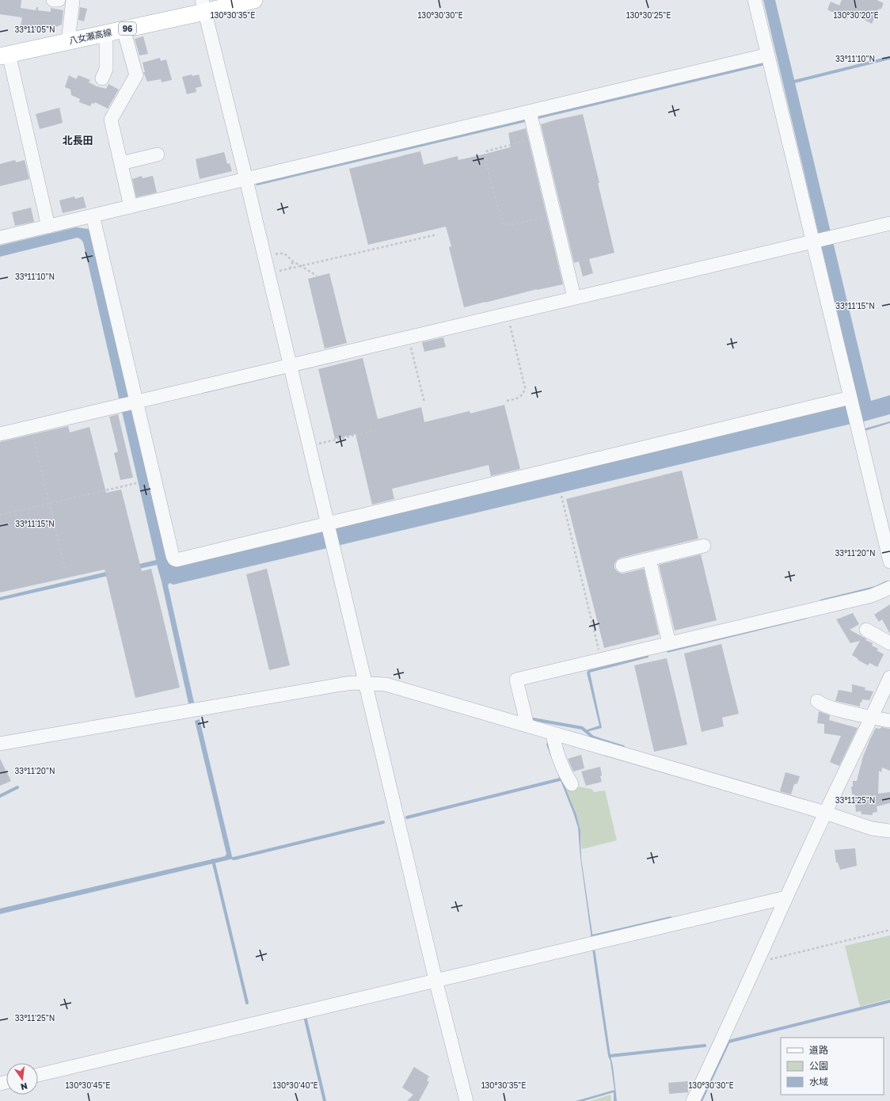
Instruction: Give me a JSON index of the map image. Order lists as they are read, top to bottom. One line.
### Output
{"streets":{"main road":["96","八女瀬高線"]},"districts":["北長田"],"legend":["道路","公園","水域"],"north":"bottom","coordinates":["130°30'20\"E","130°30'35\"E","130°30'30\"E","130°30'25\"E","33°11'05\"N","33°11'10\"N","33°11'15\"N","33°11'20\"N","33°11'25\"N","130°30'45\"E","130°30'40\"E"]}
